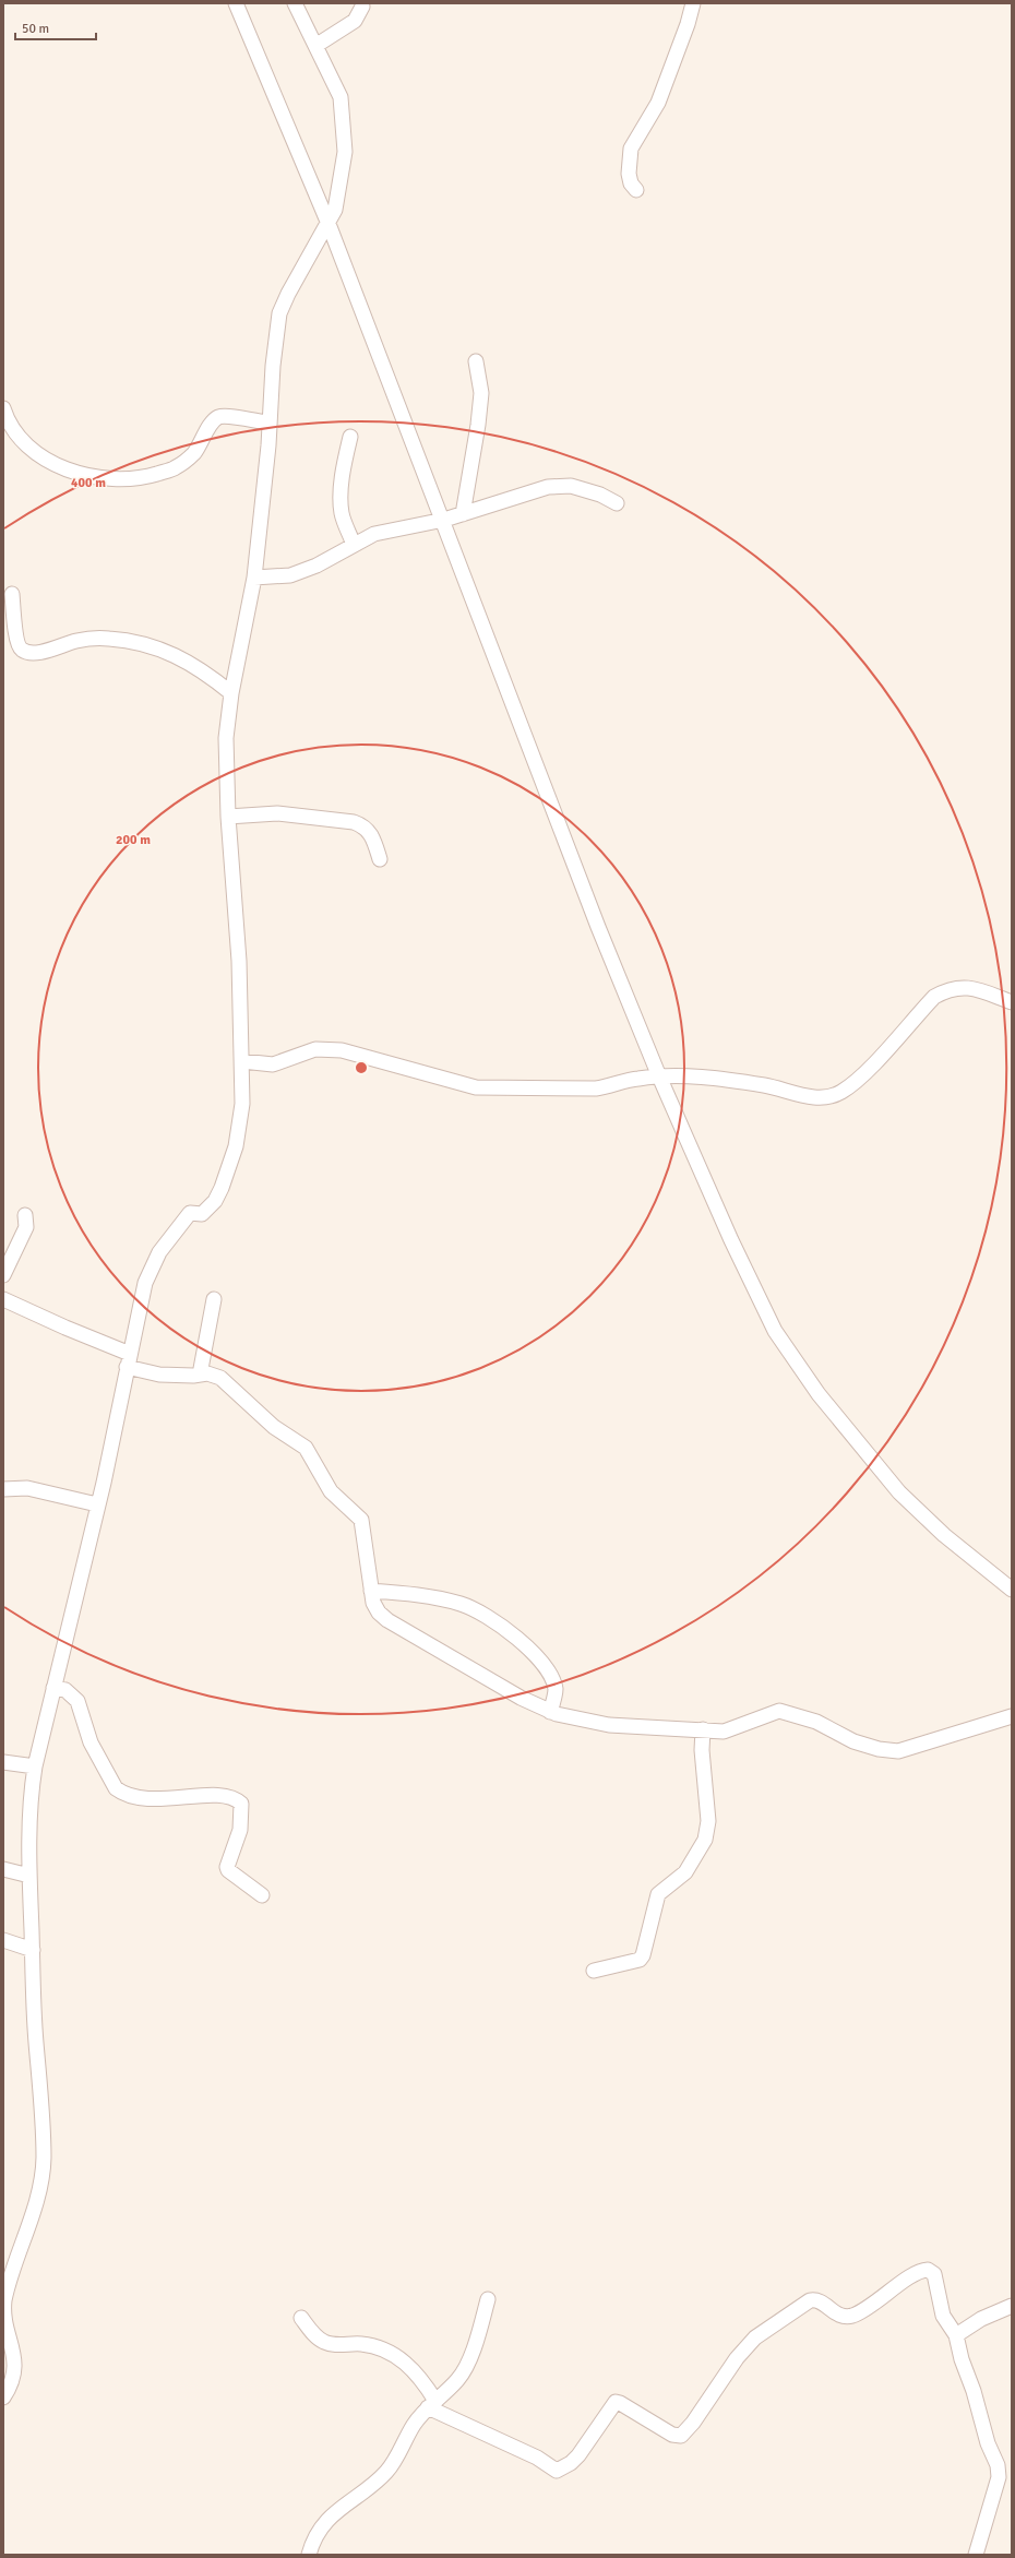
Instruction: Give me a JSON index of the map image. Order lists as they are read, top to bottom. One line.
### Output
{"scale_bar":"50 m","rings":["400 m","200 m"]}
